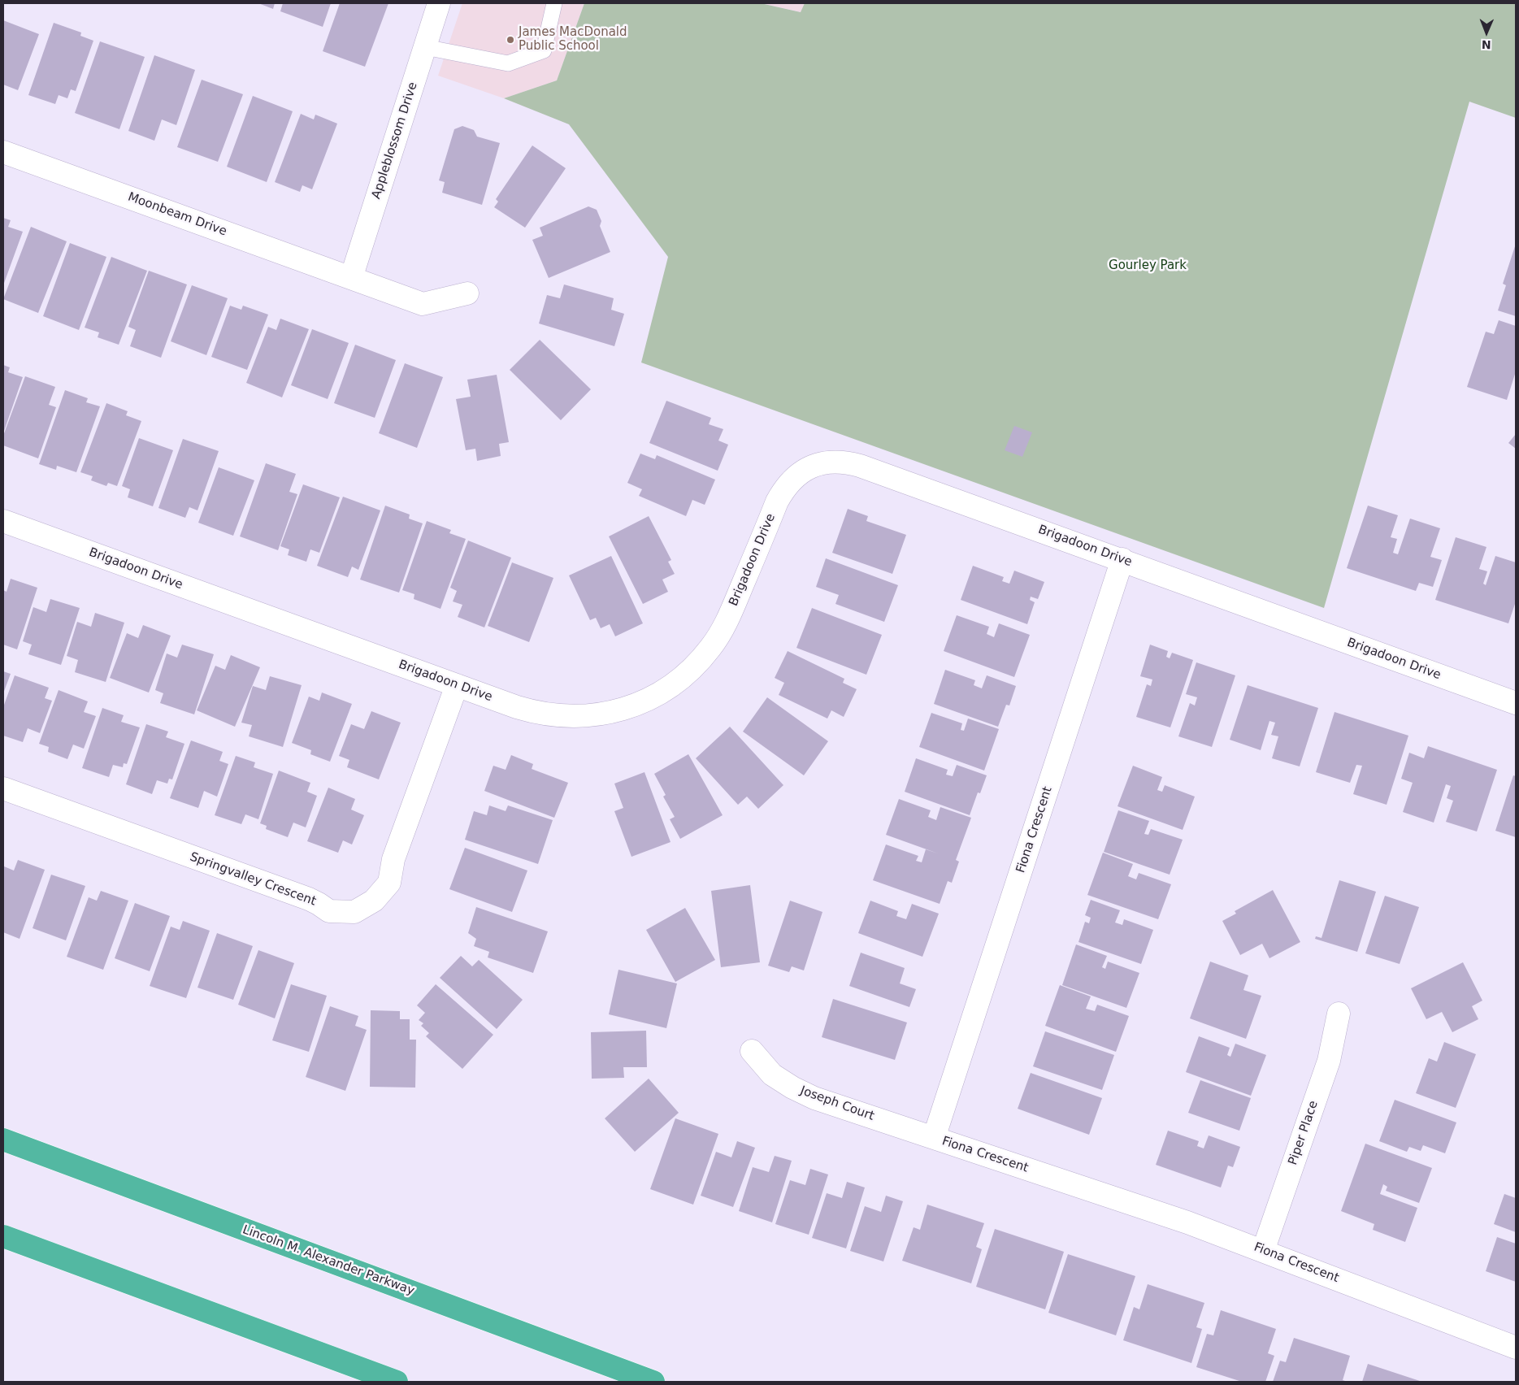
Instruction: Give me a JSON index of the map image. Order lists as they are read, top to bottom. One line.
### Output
{"streets":{"highway":["Lincoln M. Alexander Parkway"],"street":["Appleblossom Drive","Moonbeam Drive","Brigadoon Drive","Fiona Crescent","Springvalley Crescent","Joseph Court","Piper Place"]},"crossings":[["Appleblossom Drive","Moonbeam Drive"],["Brigadoon Drive","Fiona Crescent"],["Brigadoon Drive","Springvalley Crescent"],["Fiona Crescent","Joseph Court"],["Fiona Crescent","Piper Place"]],"parks":["Gourley Park"],"places":["James MacDonald Public School"],"north":"bottom"}
